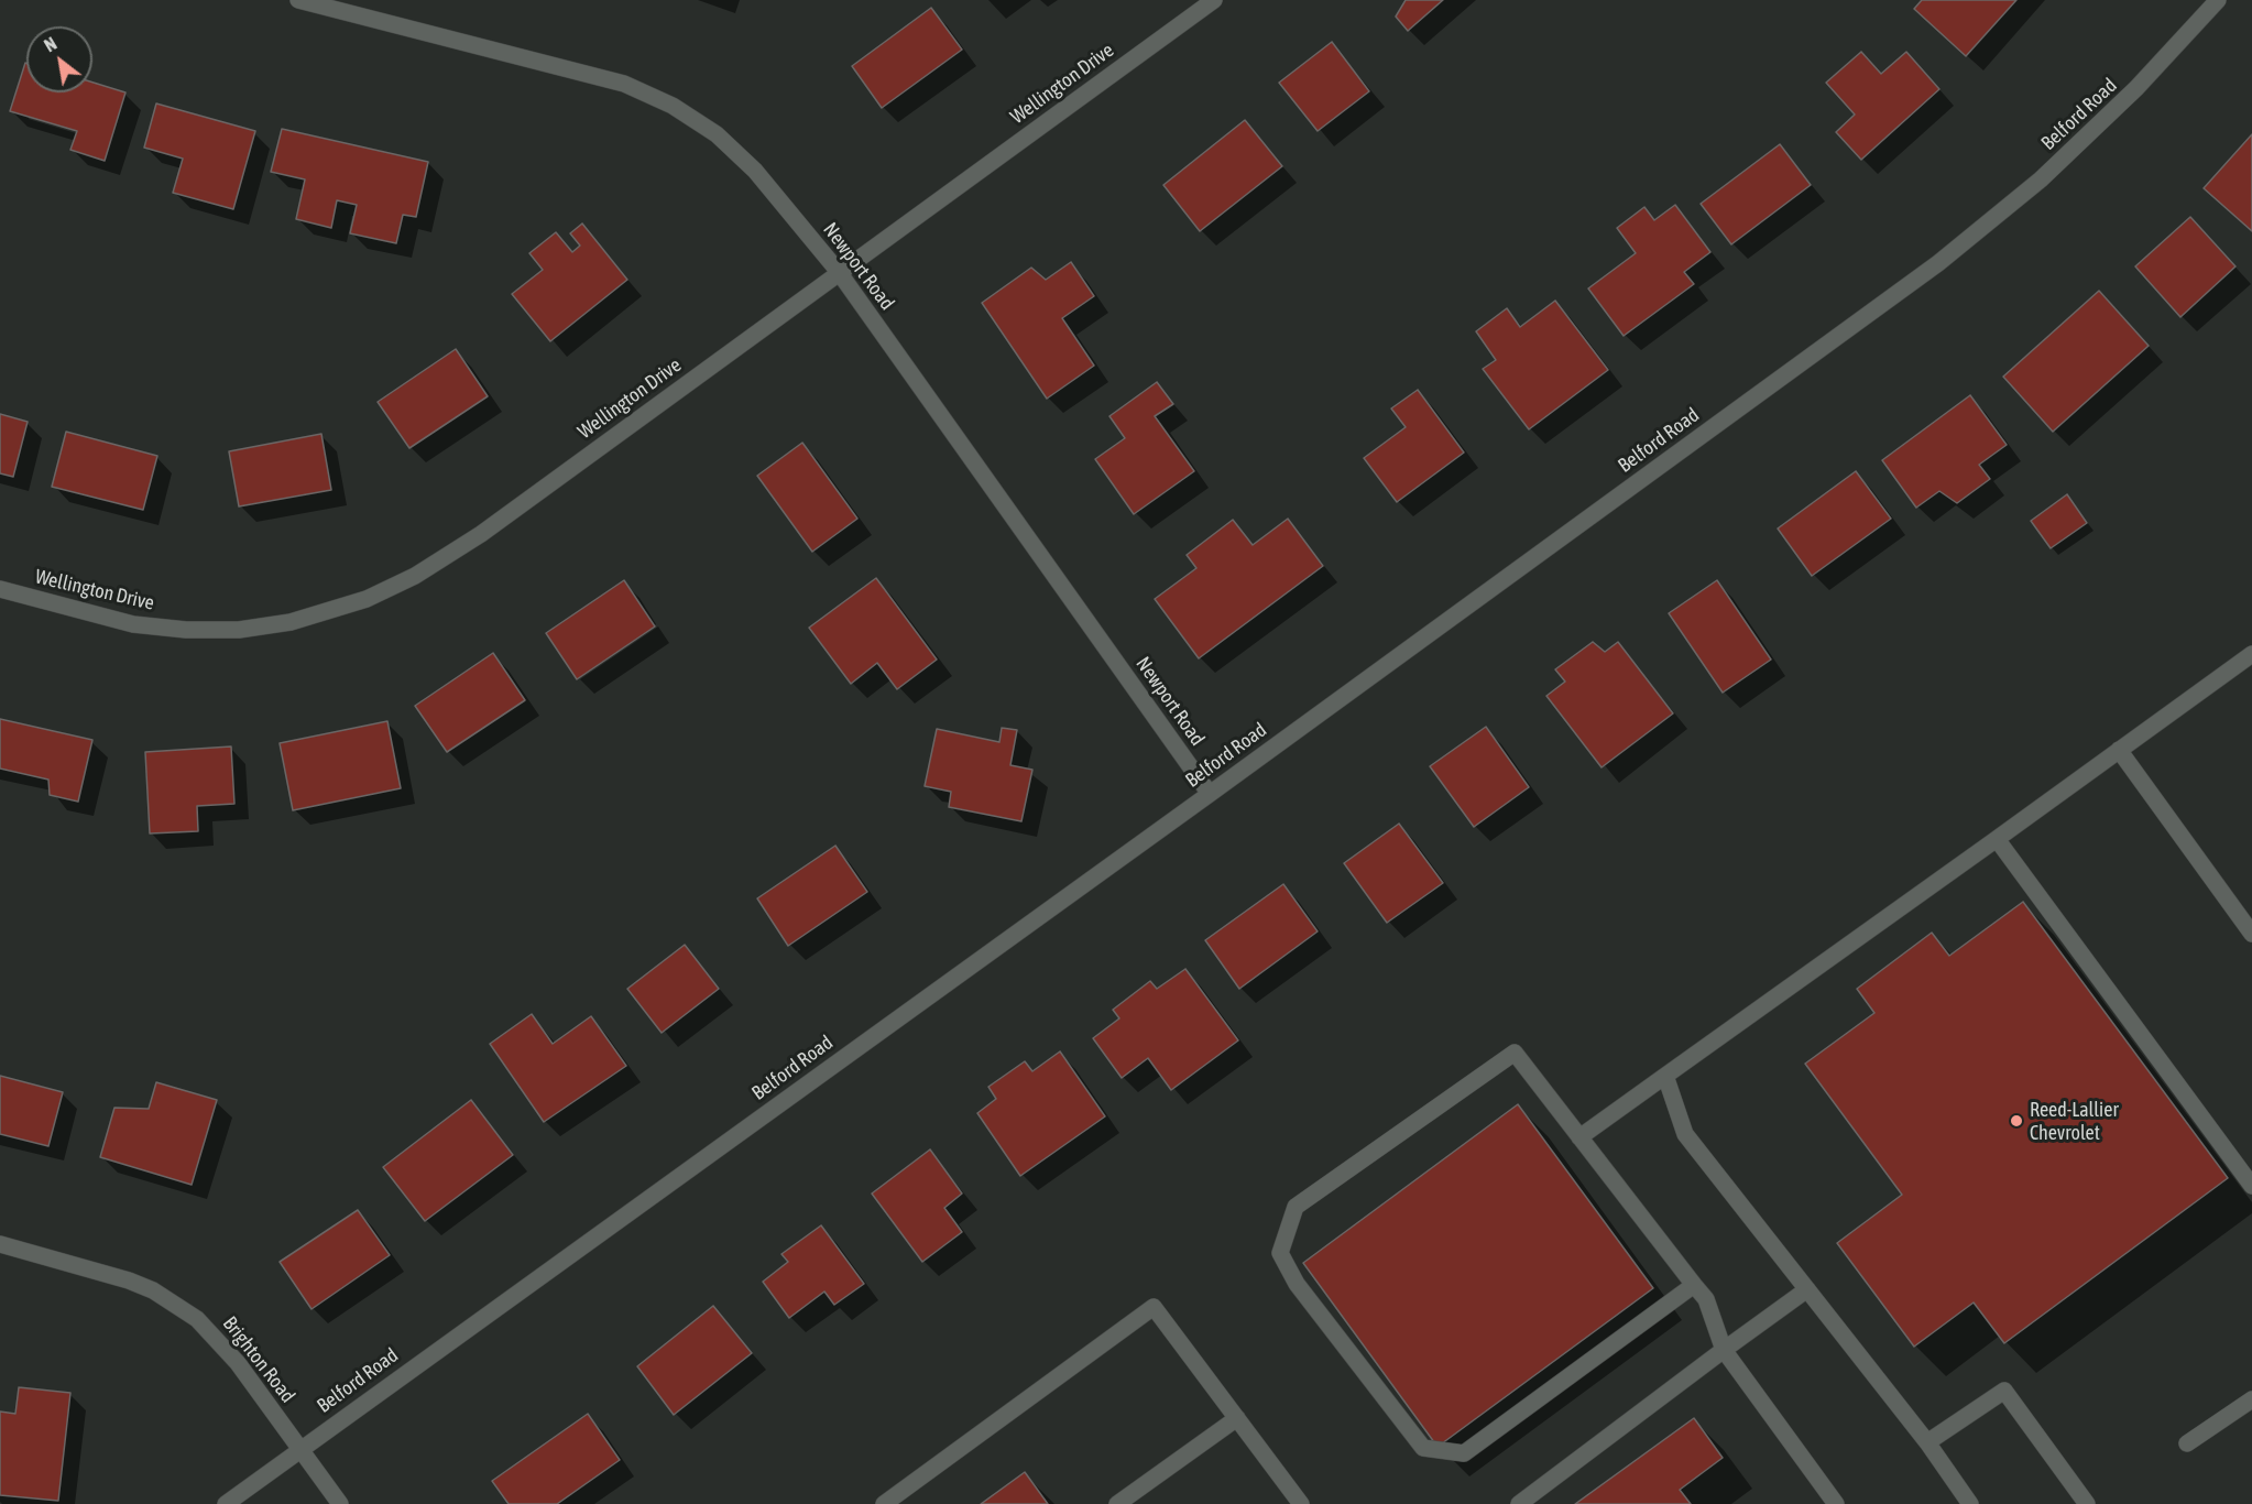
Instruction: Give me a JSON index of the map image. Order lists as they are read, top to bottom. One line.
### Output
{"streets":{"street":["Wellington Drive","Belford Road","Newport Road","Brighton Road"]},"crossings":[["Wellington Drive","Newport Road"],["Belford Road","Newport Road"],["Belford Road","Brighton Road"]],"places":["Reed-Lallier Chevrolet"],"north":"top left"}
